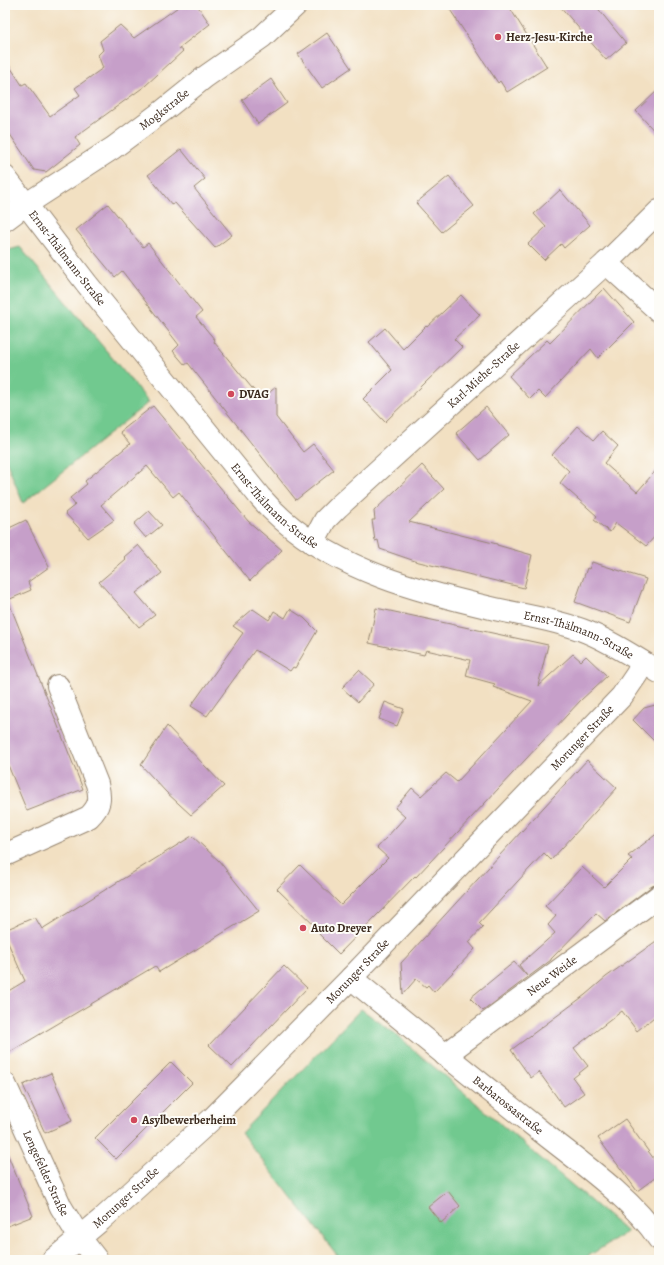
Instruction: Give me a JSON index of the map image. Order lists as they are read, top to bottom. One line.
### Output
{"streets":{"street":["Mogkstraße","Ernst-Thälmann-Straße","Karl-Miehe-Straße","Morunger Straße","Neue Weide","Barbarossastraße","Lengefelder Straße"]},"crossings":[["Mogkstraße","Ernst-Thälmann-Straße"],["Ernst-Thälmann-Straße","Karl-Miehe-Straße"],["Ernst-Thälmann-Straße","Morunger Straße"],["Morunger Straße","Barbarossastraße"],["Morunger Straße","Lengefelder Straße"],["Neue Weide","Barbarossastraße"]],"places":["Herz-Jesu-Kirche","DVAG","Auto Dreyer","Asylbewerberheim"]}
